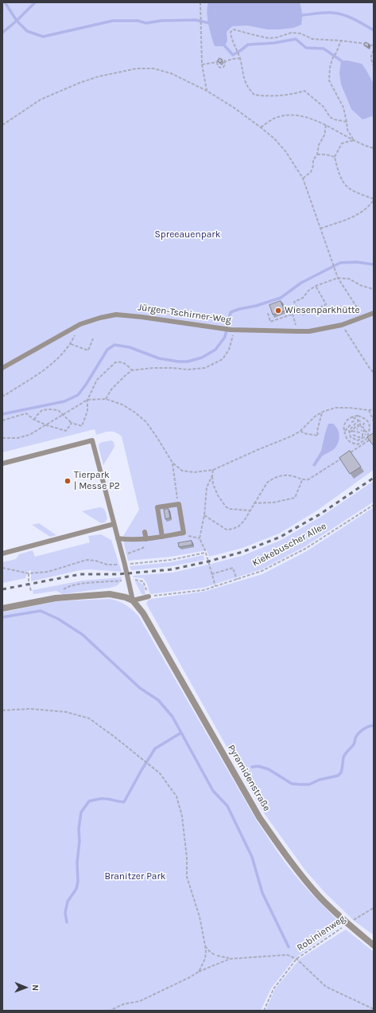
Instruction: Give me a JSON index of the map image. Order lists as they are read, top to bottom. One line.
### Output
{"streets":{"street":["Pyramidenstraße"],"lane":["Jürgen-Tschirner-Weg"],"path":["Kiekebuscher Allee","Robinienweg"]},"crossings":[["Pyramidenstraße","Robinienweg"]],"parks":["Spreeauenpark","Branitzer Park"],"places":["Wiesenparkhütte","Tierpark | Messe P2"],"north":"right"}
